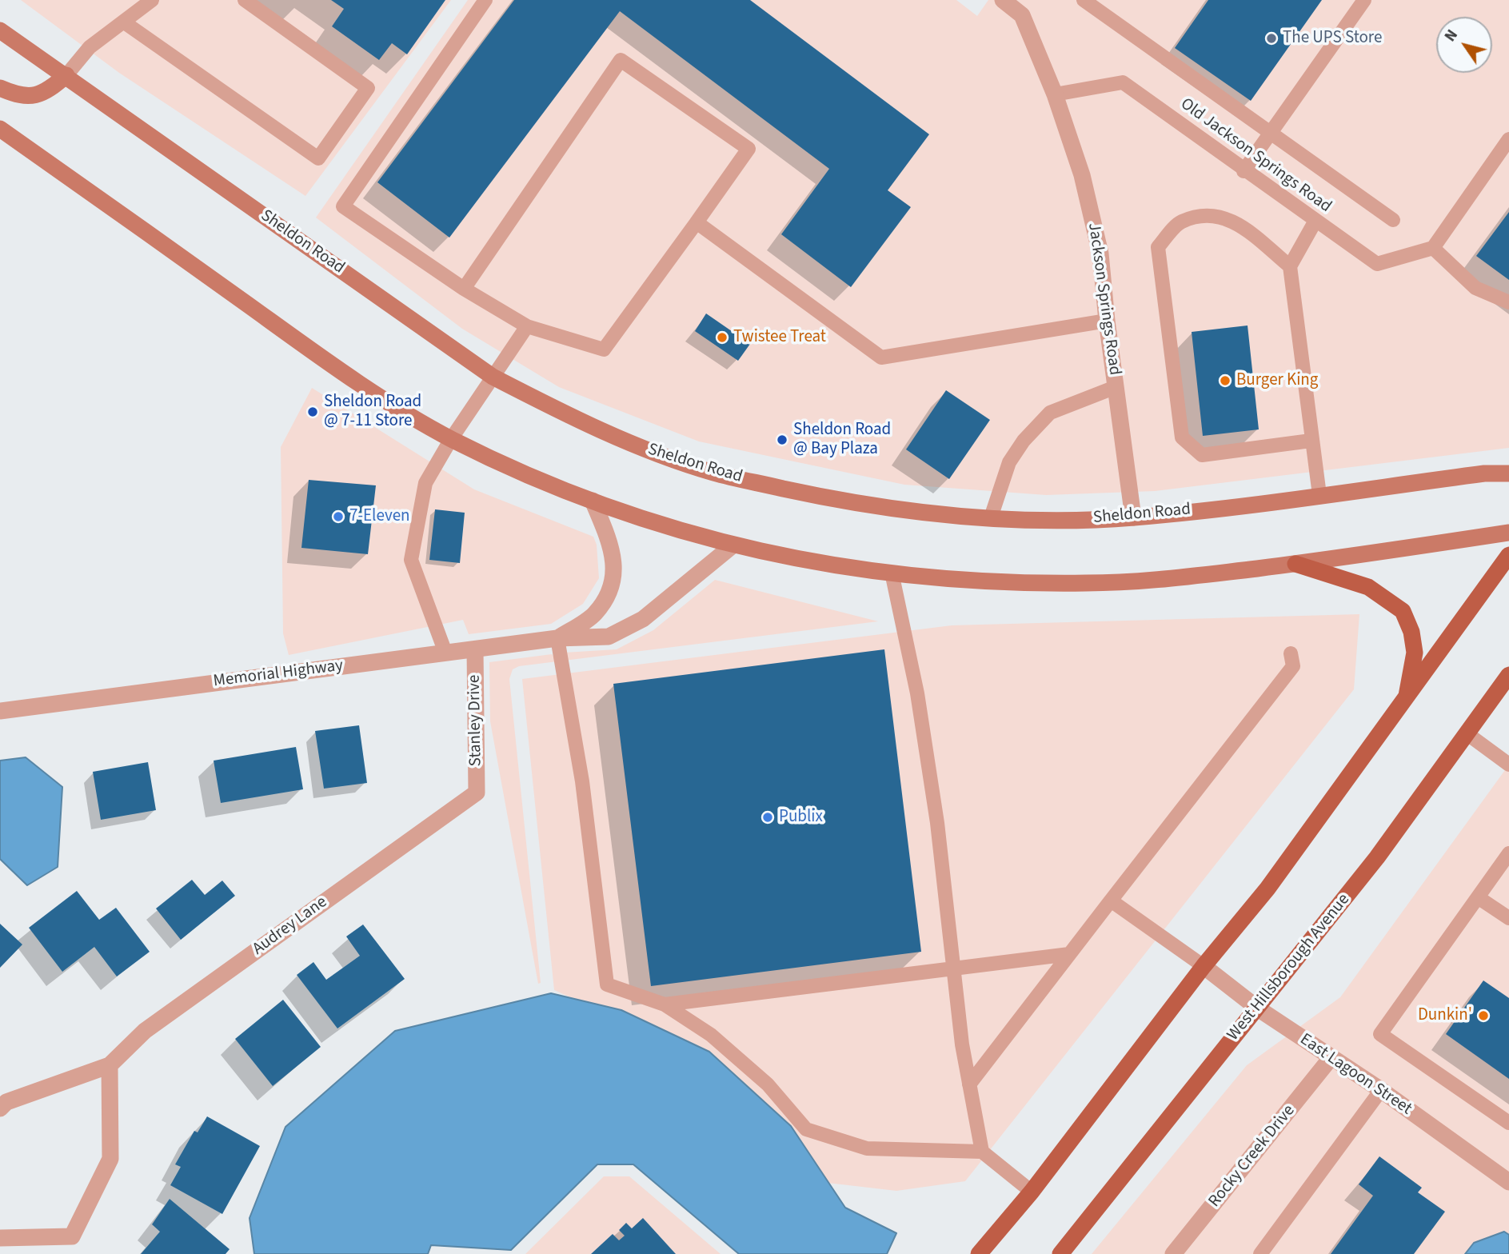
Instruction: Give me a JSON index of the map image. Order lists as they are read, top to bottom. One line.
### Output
{"streets":{"main road":["Sheldon Road","West Hillsborough Avenue"],"street":["Jackson Springs Road","Memorial Highway","Stanley Drive","Audrey Lane","East Lagoon Street","Rocky Creek Drive"],"lane":["Old Jackson Springs Road"]},"crossings":[["Old Jackson Springs Road","Jackson Springs Road"],["Sheldon Road","Jackson Springs Road"],["Memorial Highway","Stanley Drive"],["Stanley Drive","Audrey Lane"],["West Hillsborough Avenue","East Lagoon Street"],["East Lagoon Street","Rocky Creek Drive"]],"places":["The UPS Store","Twistee Treat","Burger King","Sheldon Road @ 7-11 Store","Sheldon Road @ Bay Plaza","7-Eleven","Publix","Dunkin'"],"north":"top left"}
